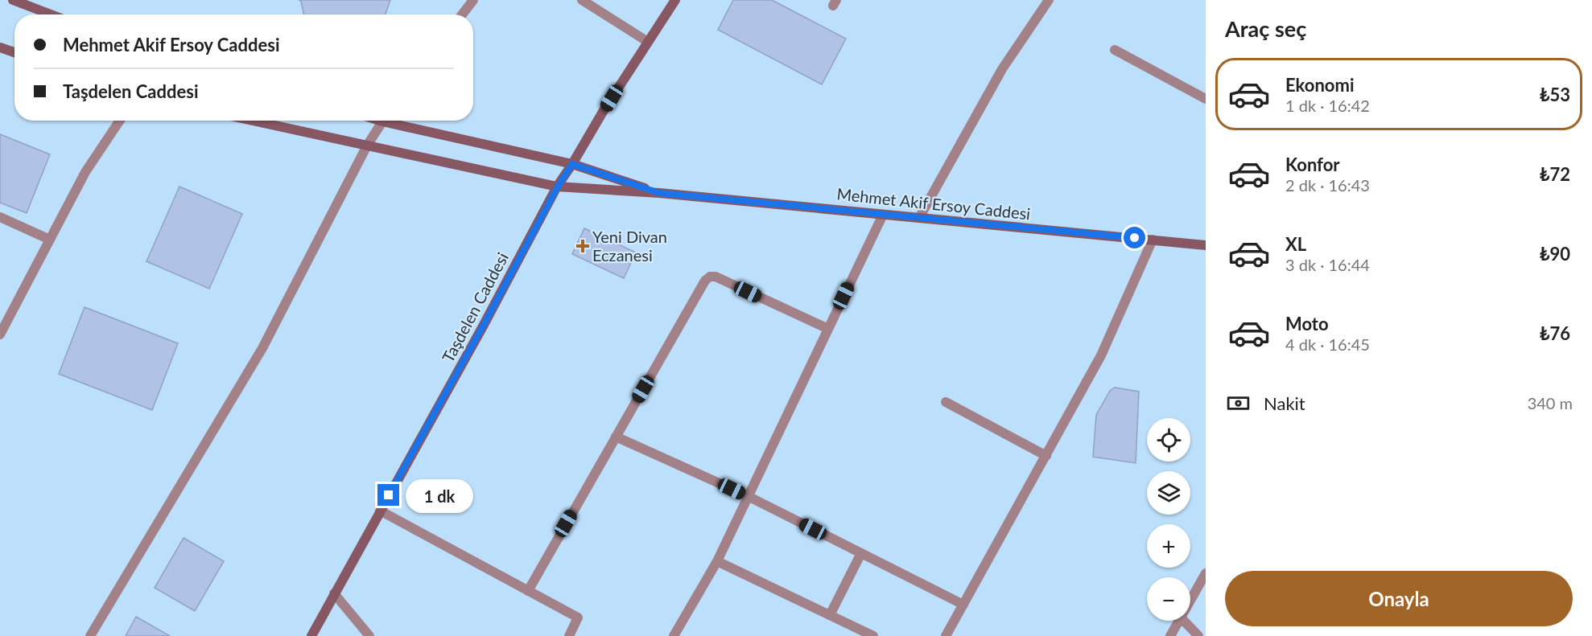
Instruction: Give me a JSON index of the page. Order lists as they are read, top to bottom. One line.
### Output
{"streets":{"main road":["Mehmet Akif Ersoy Caddesi","Taşdelen Caddesi"]},"crossings":[["Mehmet Akif Ersoy Caddesi","Taşdelen Caddesi"]],"places":{"health":["Yeni Divan Eczanesi"]},"page":{"heading":"Araç seç","banner":["Mehmet Akif Ersoy Caddesi","Taşdelen Caddesi"],"list":[{"name":"Ekonomi","note":"1 dk · 16:42","value":"₺53"},{"name":"Konfor","note":"2 dk · 16:43","value":"₺72"},{"name":"XL","note":"3 dk · 16:44","value":"₺90"},{"name":"Moto","note":"4 dk · 16:45","value":"₺76"}],"pay":["Nakit","340 m"],"map_buttons":["+","−"],"bubble":"1 dk","buttons":"Onayla"}}
